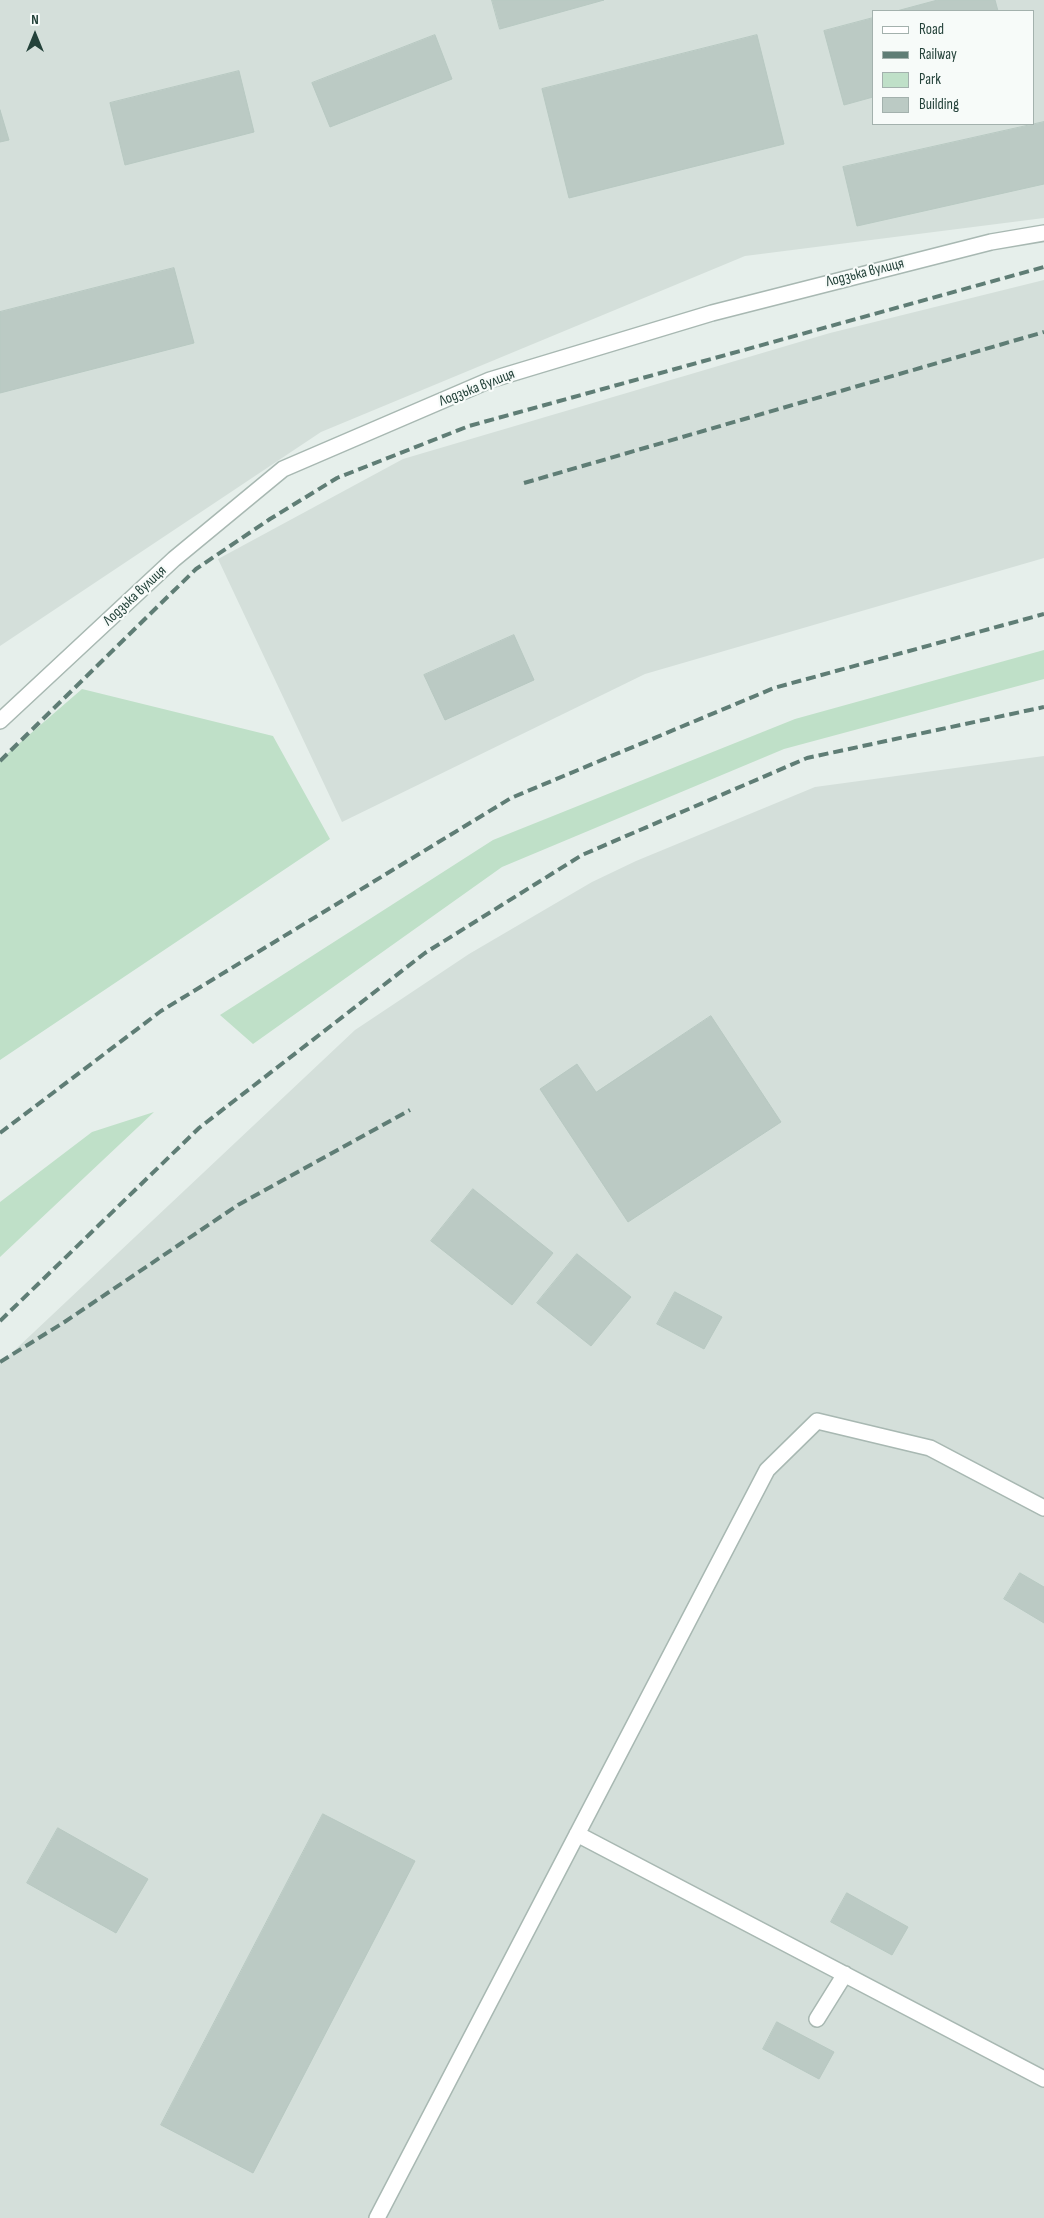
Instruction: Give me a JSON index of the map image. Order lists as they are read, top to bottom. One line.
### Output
{"streets":{"street":["Лодзька вулиця"]},"legend":["Road","Railway","Park","Building"],"north":"top"}
